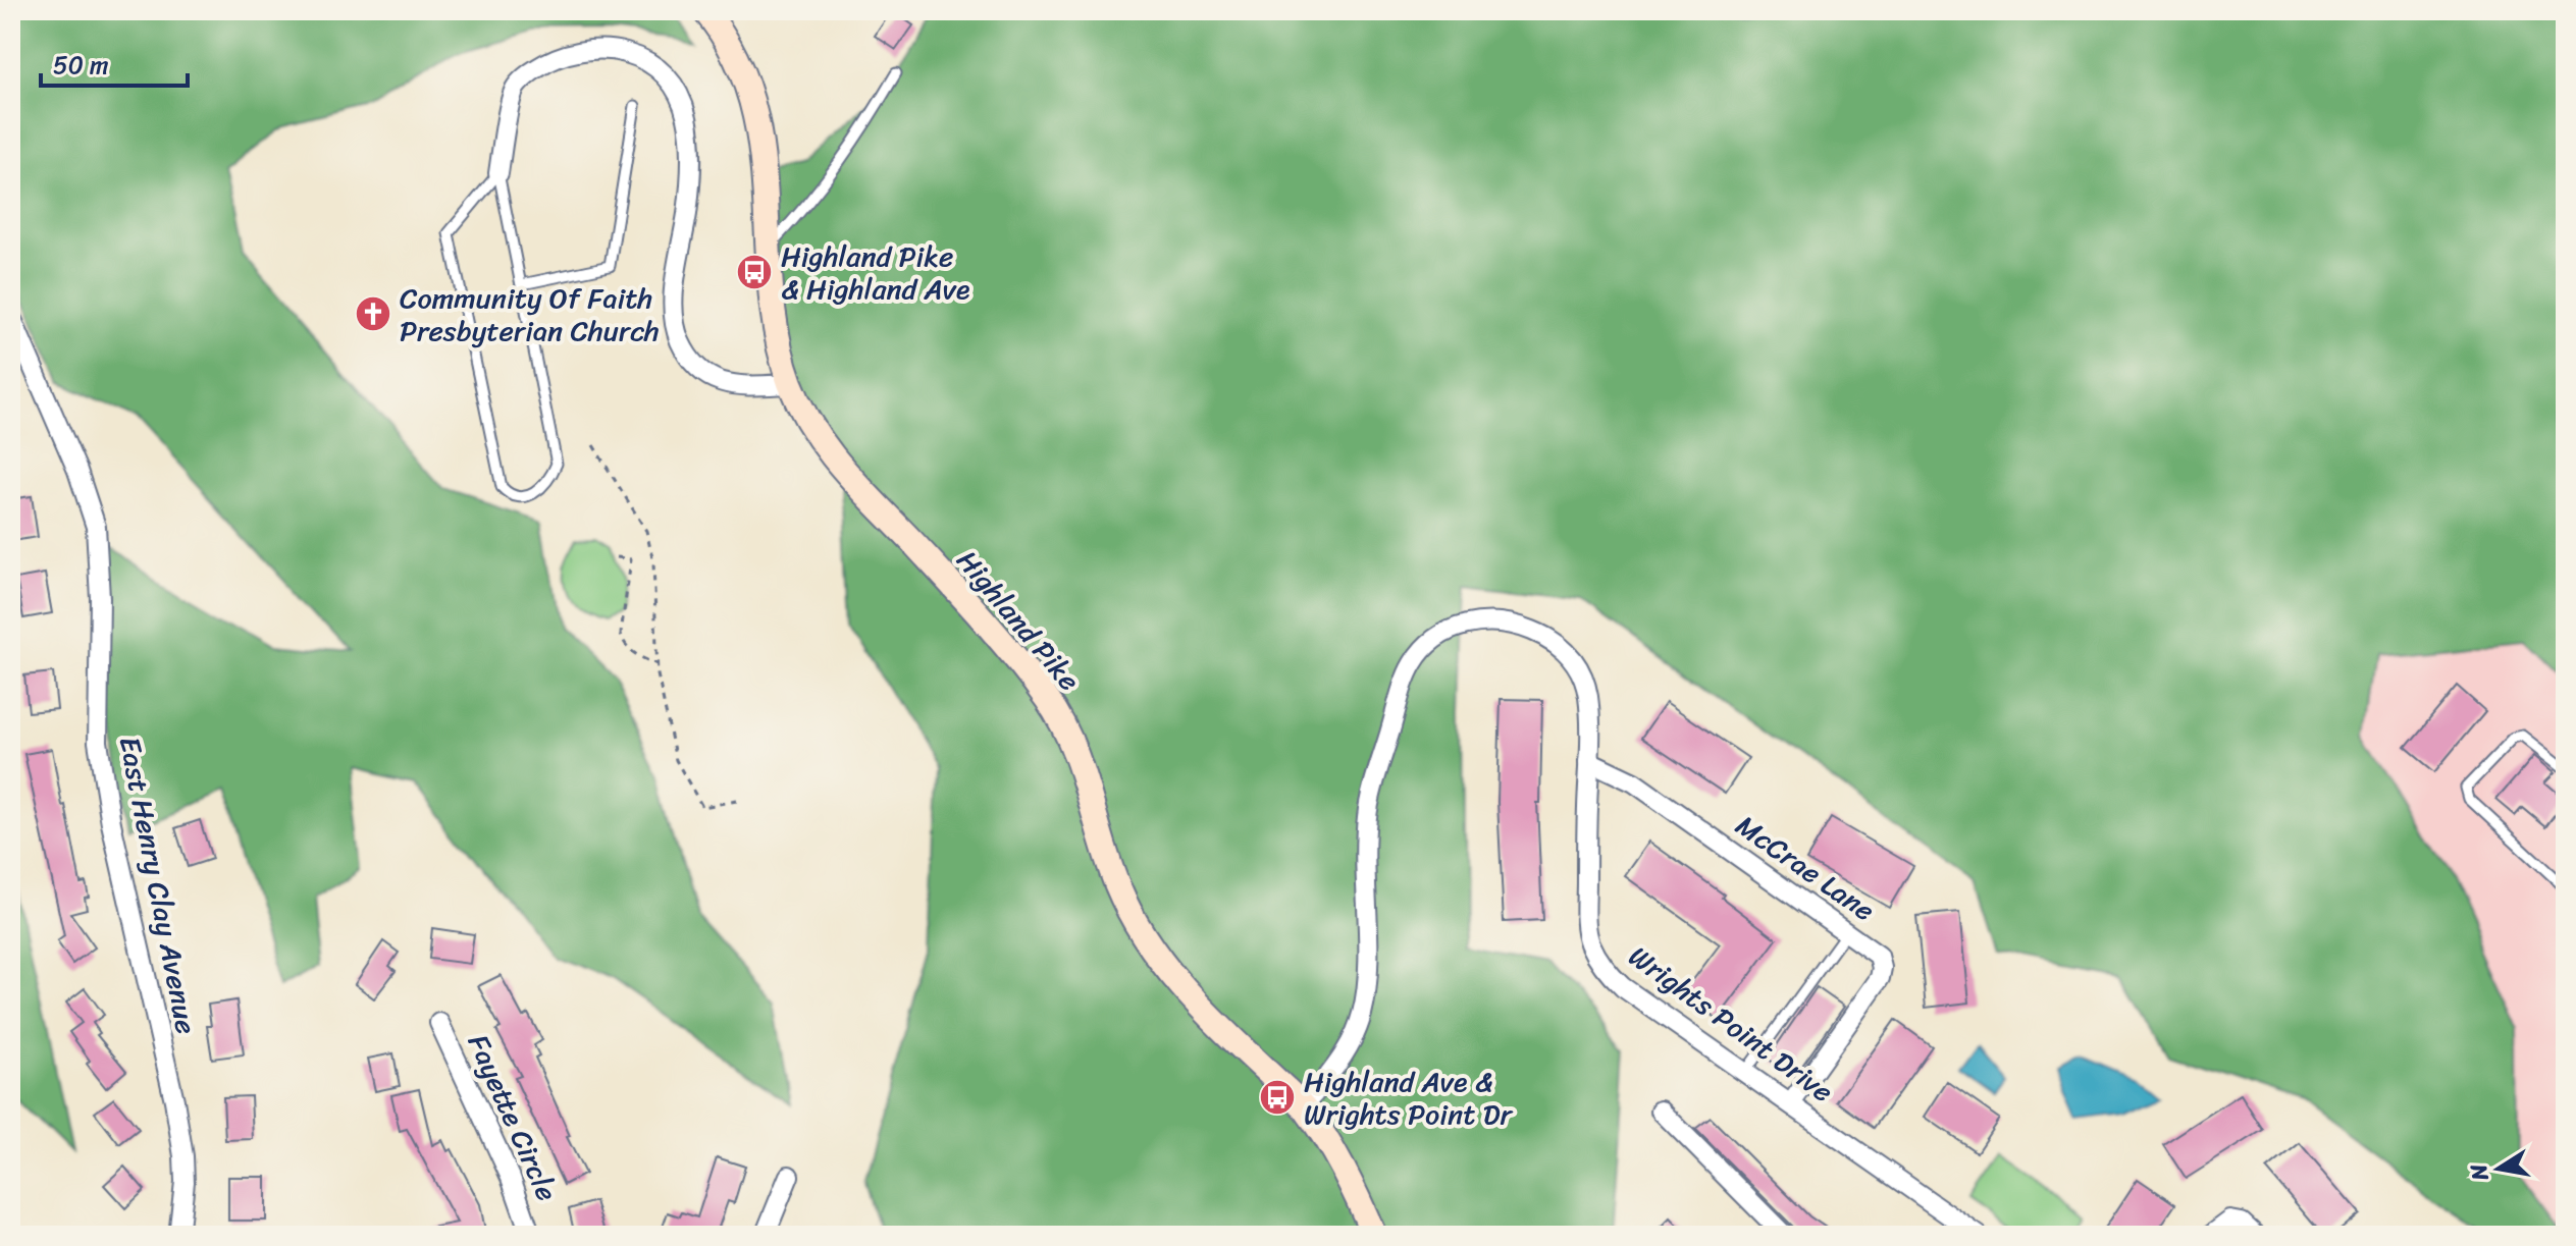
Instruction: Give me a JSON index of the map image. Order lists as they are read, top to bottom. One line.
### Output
{"streets":{"street":["Highland Pike","McCrae Lane","East Henry Clay Avenue","Wrights Point Drive","Fayette Circle"]},"crossings":[["Highland Pike","Wrights Point Drive"],["McCrae Lane","Wrights Point Drive"]],"places":{"bus stop":["Highland Pike & Highland Ave","Highland Ave & Wrights Point Dr"],"church":["Community Of Faith Presbyterian Church"]},"scale_bar":"50 m","north":"left"}
